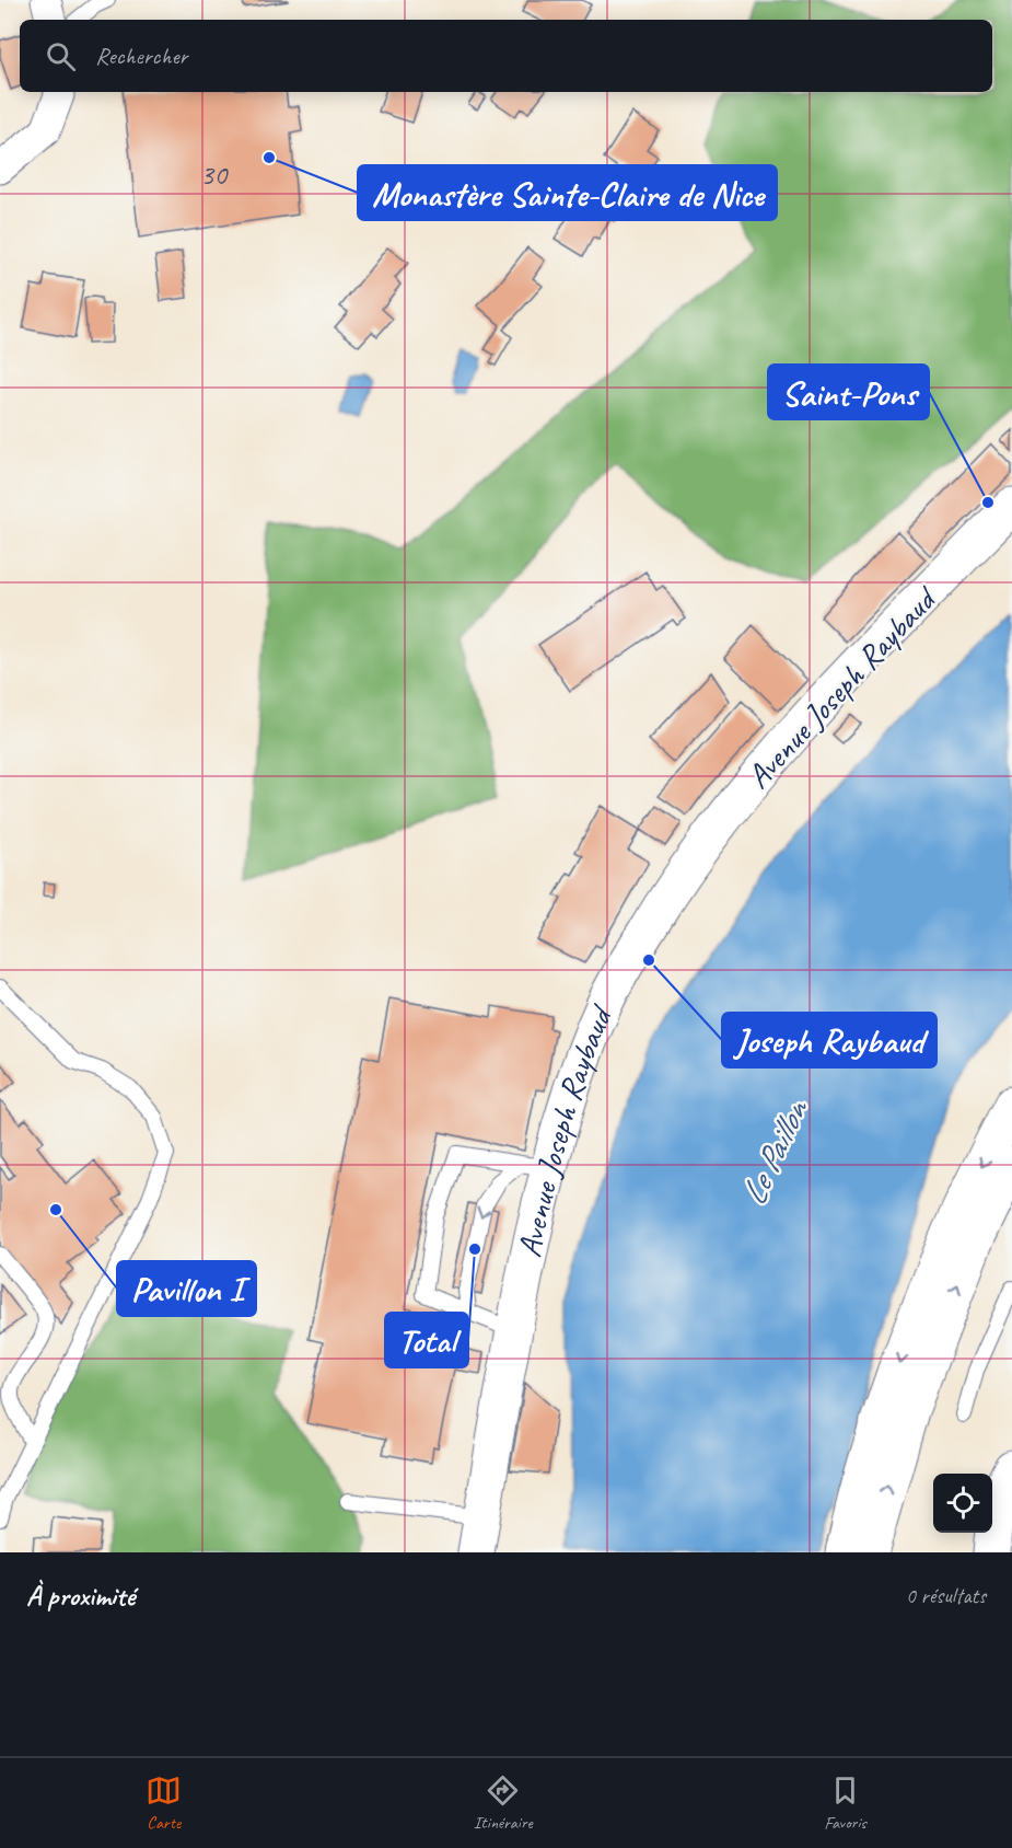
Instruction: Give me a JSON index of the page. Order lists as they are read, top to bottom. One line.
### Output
{"streets":{"main road":["Avenue Joseph Raybaud"]},"water":["Le Paillon"],"places":["Monastère Sainte-Claire de Nice","Saint-Pons","Joseph Raybaud","Pavillon I","Total"],"house_numbers":["30"],"page":{"search":"Rechercher","heading":["À proximité","0 résultats"],"nav":["Carte","Itinéraire","Favoris"]}}
